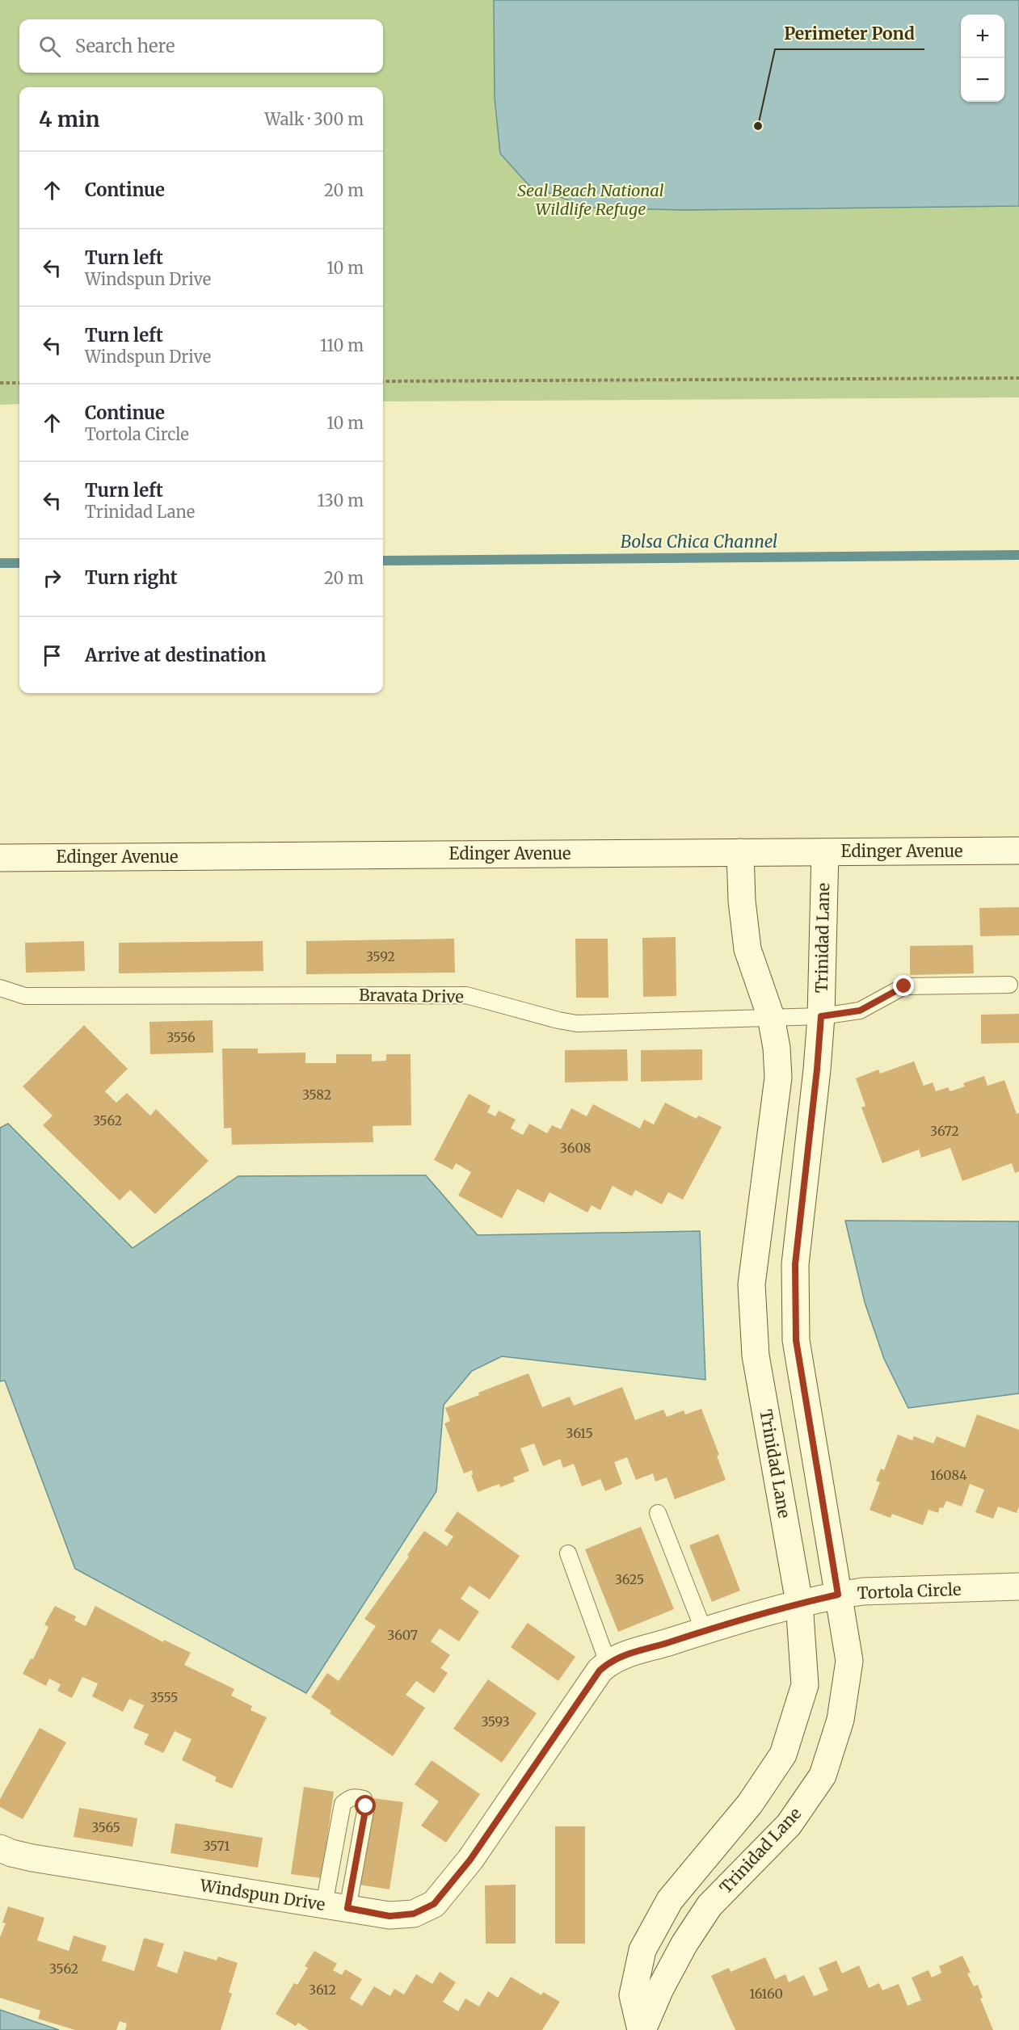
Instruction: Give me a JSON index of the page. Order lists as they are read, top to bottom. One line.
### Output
{"streets":{"street":["Edinger Avenue","Trinidad Lane","Tortola Circle","Windspun Drive"],"lane":["Bravata Drive"]},"crossings":[["Edinger Avenue","Trinidad Lane"],["Trinidad Lane","Bravata Drive"],["Trinidad Lane","Tortola Circle"],["Trinidad Lane","Windspun Drive"],["Tortola Circle","Windspun Drive"]],"water":["Bolsa Chica Channel"],"parks":["Seal Beach National Wildlife Refuge"],"places":["Perimeter Pond"],"house_numbers":["3592","3556","3582","3562","3672","3608","3615","16084","3625","3607","3555","3593","3565","3571","3562","3612","16160"],"page":{"map_buttons":["+","−"],"search":"Search here","heading":["4 min","Walk · 300 m"],"list":[["Continue","20 m"],["Turn left","Windspun Drive","10 m"],["Turn left","Windspun Drive","110 m"],["Continue","Tortola Circle","10 m"],["Turn left","Trinidad Lane","130 m"],["Turn right","20 m"],"Arrive at destination"]}}
